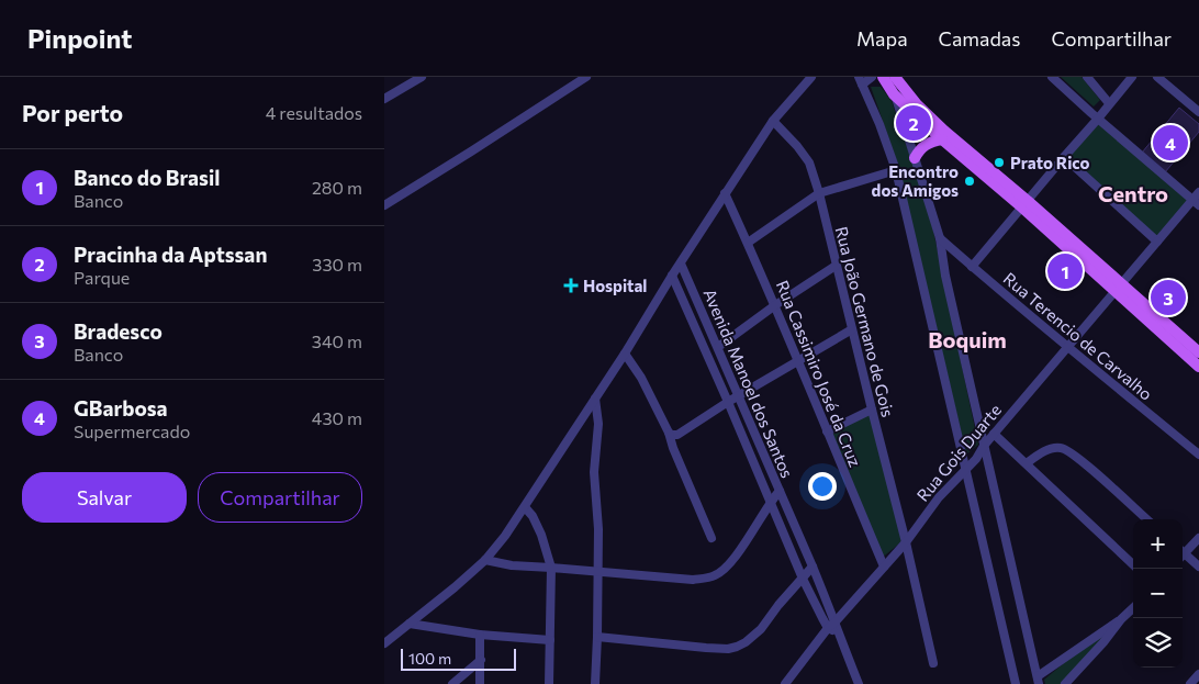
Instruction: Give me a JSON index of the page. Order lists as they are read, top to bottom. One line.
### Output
{"streets":{"street":["Rua João Germano de Gois","Rua Terencio de Carvalho","Rua Cassimiro José da Cruz","Avenida Manoel dos Santos","Rua Gois Duarte"]},"crossings":[["Rua João Germano de Gois","Rua Gois Duarte"],["Rua Terencio de Carvalho","Rua Gois Duarte"],["Rua Cassimiro José da Cruz","Rua Gois Duarte"],["Avenida Manoel dos Santos","Rua Gois Duarte"]],"districts":["Centro","Boquim"],"places":{"other":["Prato Rico","Encontro dos Amigos"],"health":["Hospital"]},"scale_bar":"100 m","page":{"header":"Pinpoint","nav":["Mapa","Camadas","Compartilhar"],"heading":["Por perto","4 resultados"],"pins":["2","4","1","3"],"list":[{"mark":"1","name":"Banco do Brasil","note":"Banco","value":"280 m"},{"mark":"2","name":"Pracinha da Aptssan","note":"Parque","value":"330 m"},{"mark":"3","name":"Bradesco","note":"Banco","value":"340 m"},{"mark":"4","name":"GBarbosa","note":"Supermercado","value":"430 m"}],"buttons":["Salvar","Compartilhar"],"map_buttons":["+","−"],"scale":"100 m"}}
